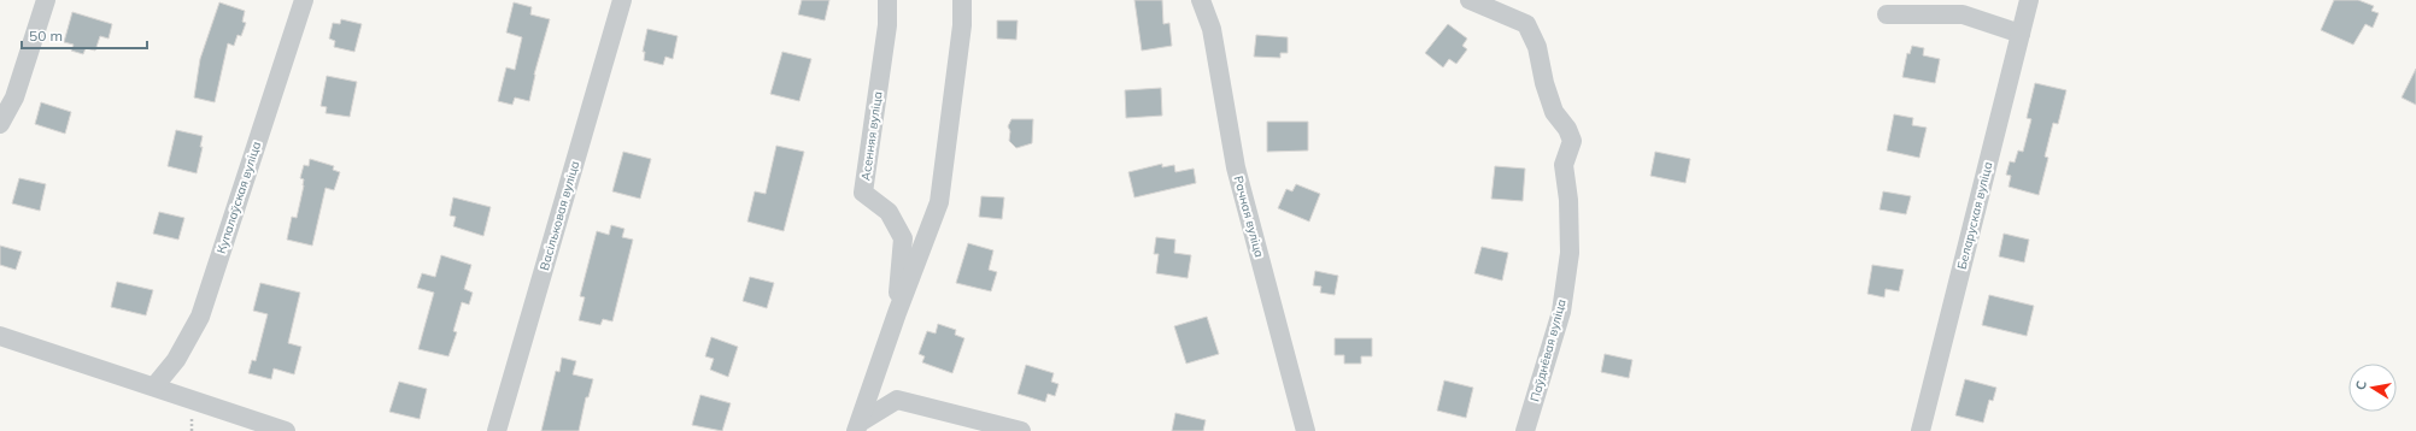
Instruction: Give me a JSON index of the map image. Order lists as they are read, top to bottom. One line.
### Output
{"streets":{"street":["Асенняя вуліца","Купалаўская вуліца","Васільковая вуліца","Беларуская вуліца","Рачная вуліца","Паўднёвая вуліца"]},"scale_bar":"50 m","north":"left"}
